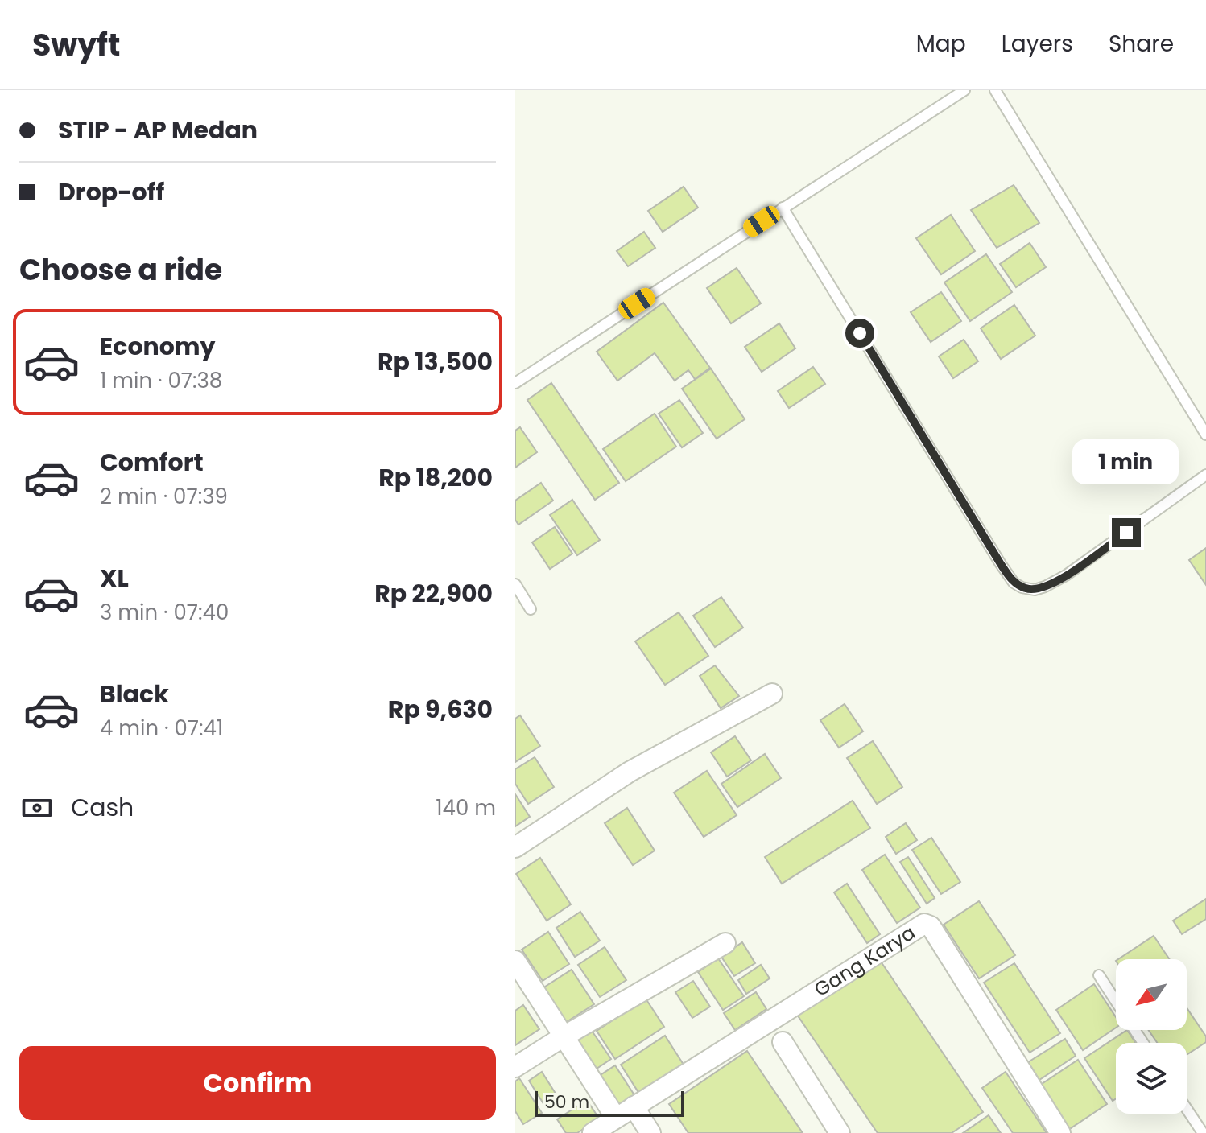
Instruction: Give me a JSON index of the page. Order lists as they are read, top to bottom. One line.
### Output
{"streets":{"street":["Gang Karya"]},"scale_bar":"50 m","north":"bottom left","page":{"header":"Swyft","nav":["Map","Layers","Share"],"banner":["STIP - AP Medan","Drop-off"],"heading":"Choose a ride","list":[{"name":"Economy","note":"1 min · 07:38","value":"Rp 13,500"},{"name":"Comfort","note":"2 min · 07:39","value":"Rp 18,200"},{"name":"XL","note":"3 min · 07:40","value":"Rp 22,900"},{"name":"Black","note":"4 min · 07:41","value":"Rp 9,630"}],"bubble":"1 min","pay":["Cash","140 m"],"buttons":"Confirm","scale":"50 m"}}
